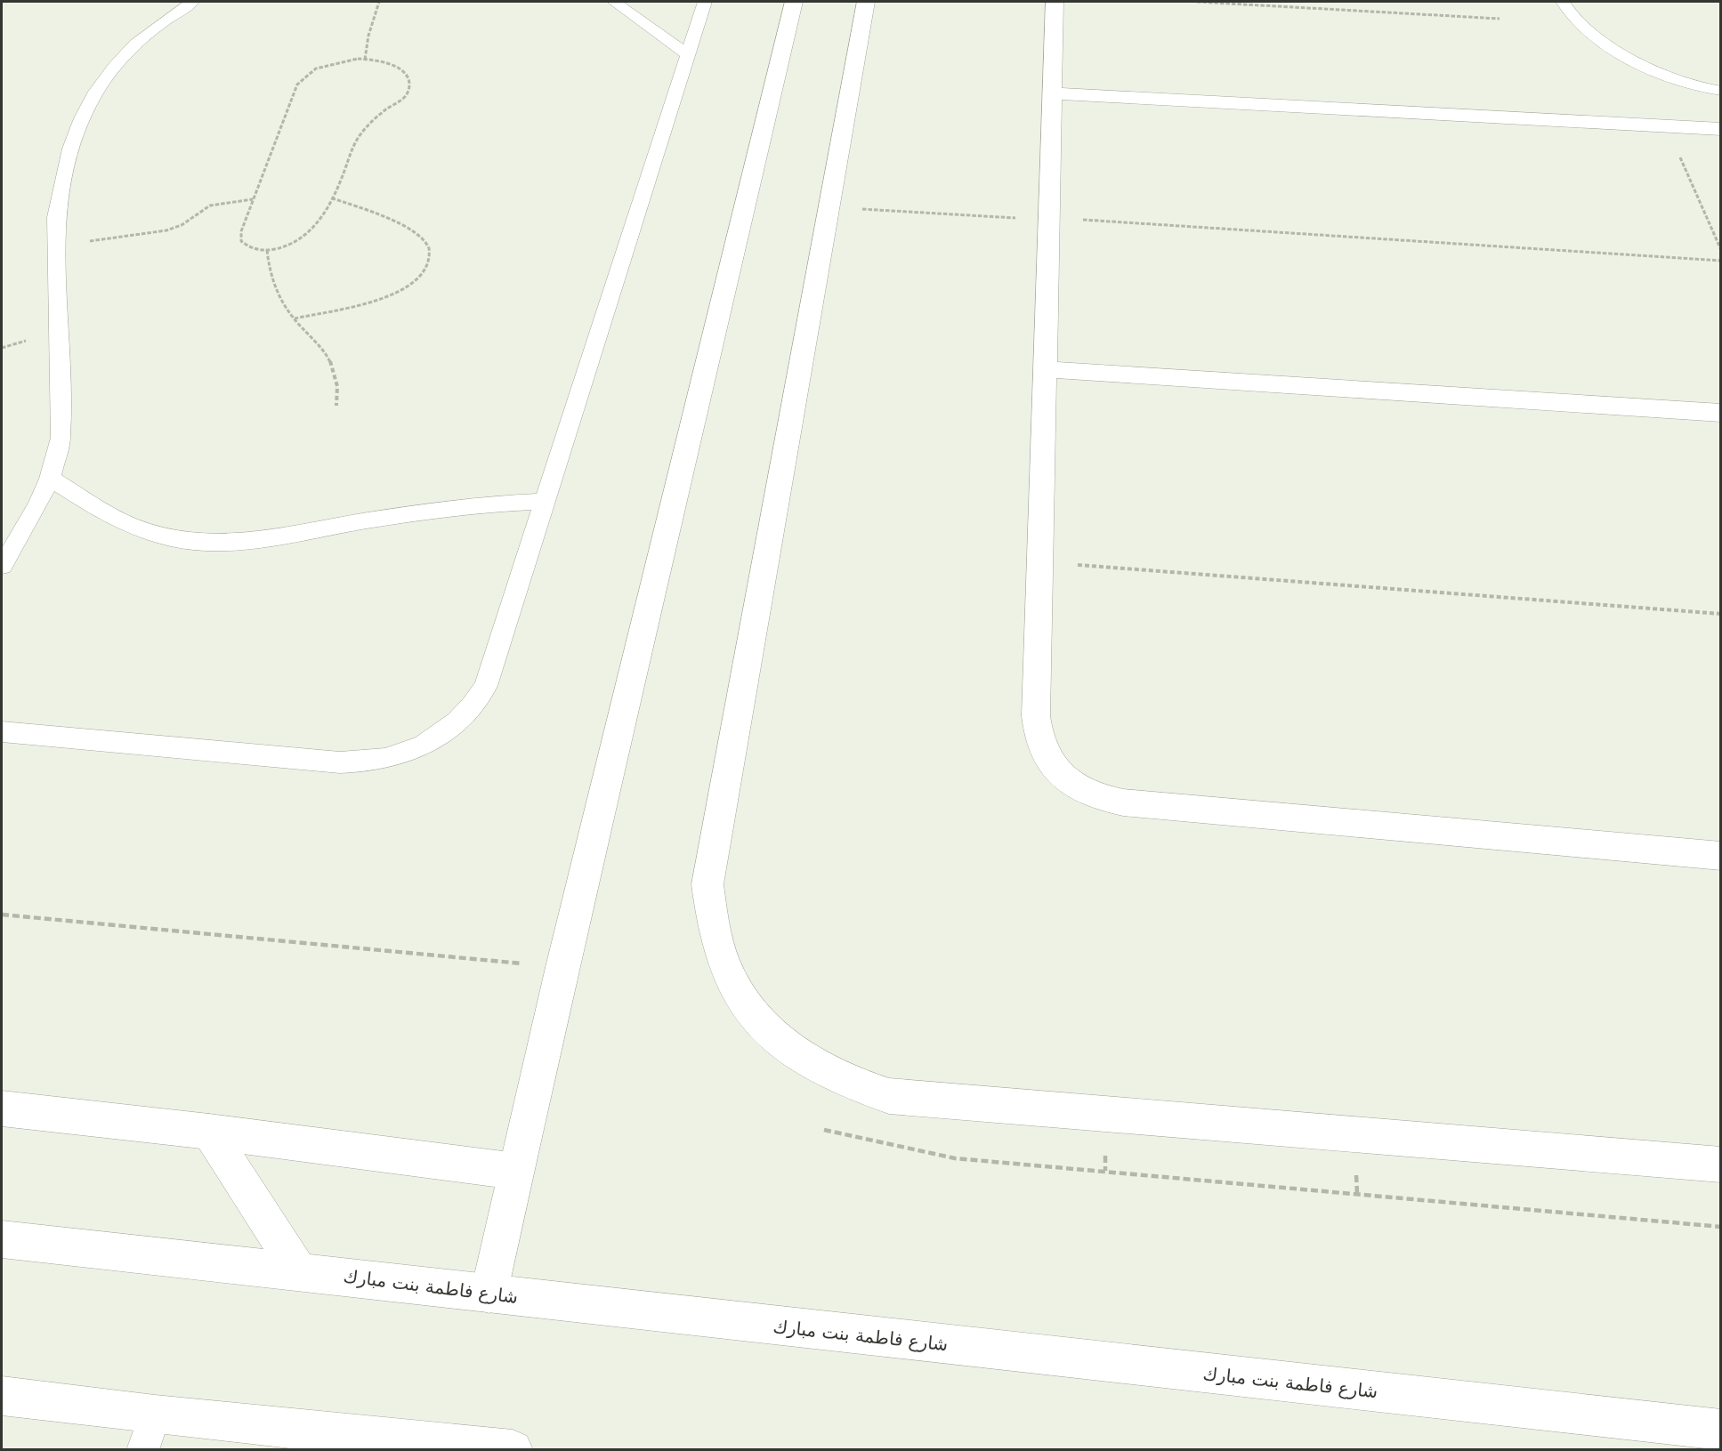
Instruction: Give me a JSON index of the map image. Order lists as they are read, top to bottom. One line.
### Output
{"streets":{"street":["شارع فاطمة بنت مبارك"]}}
